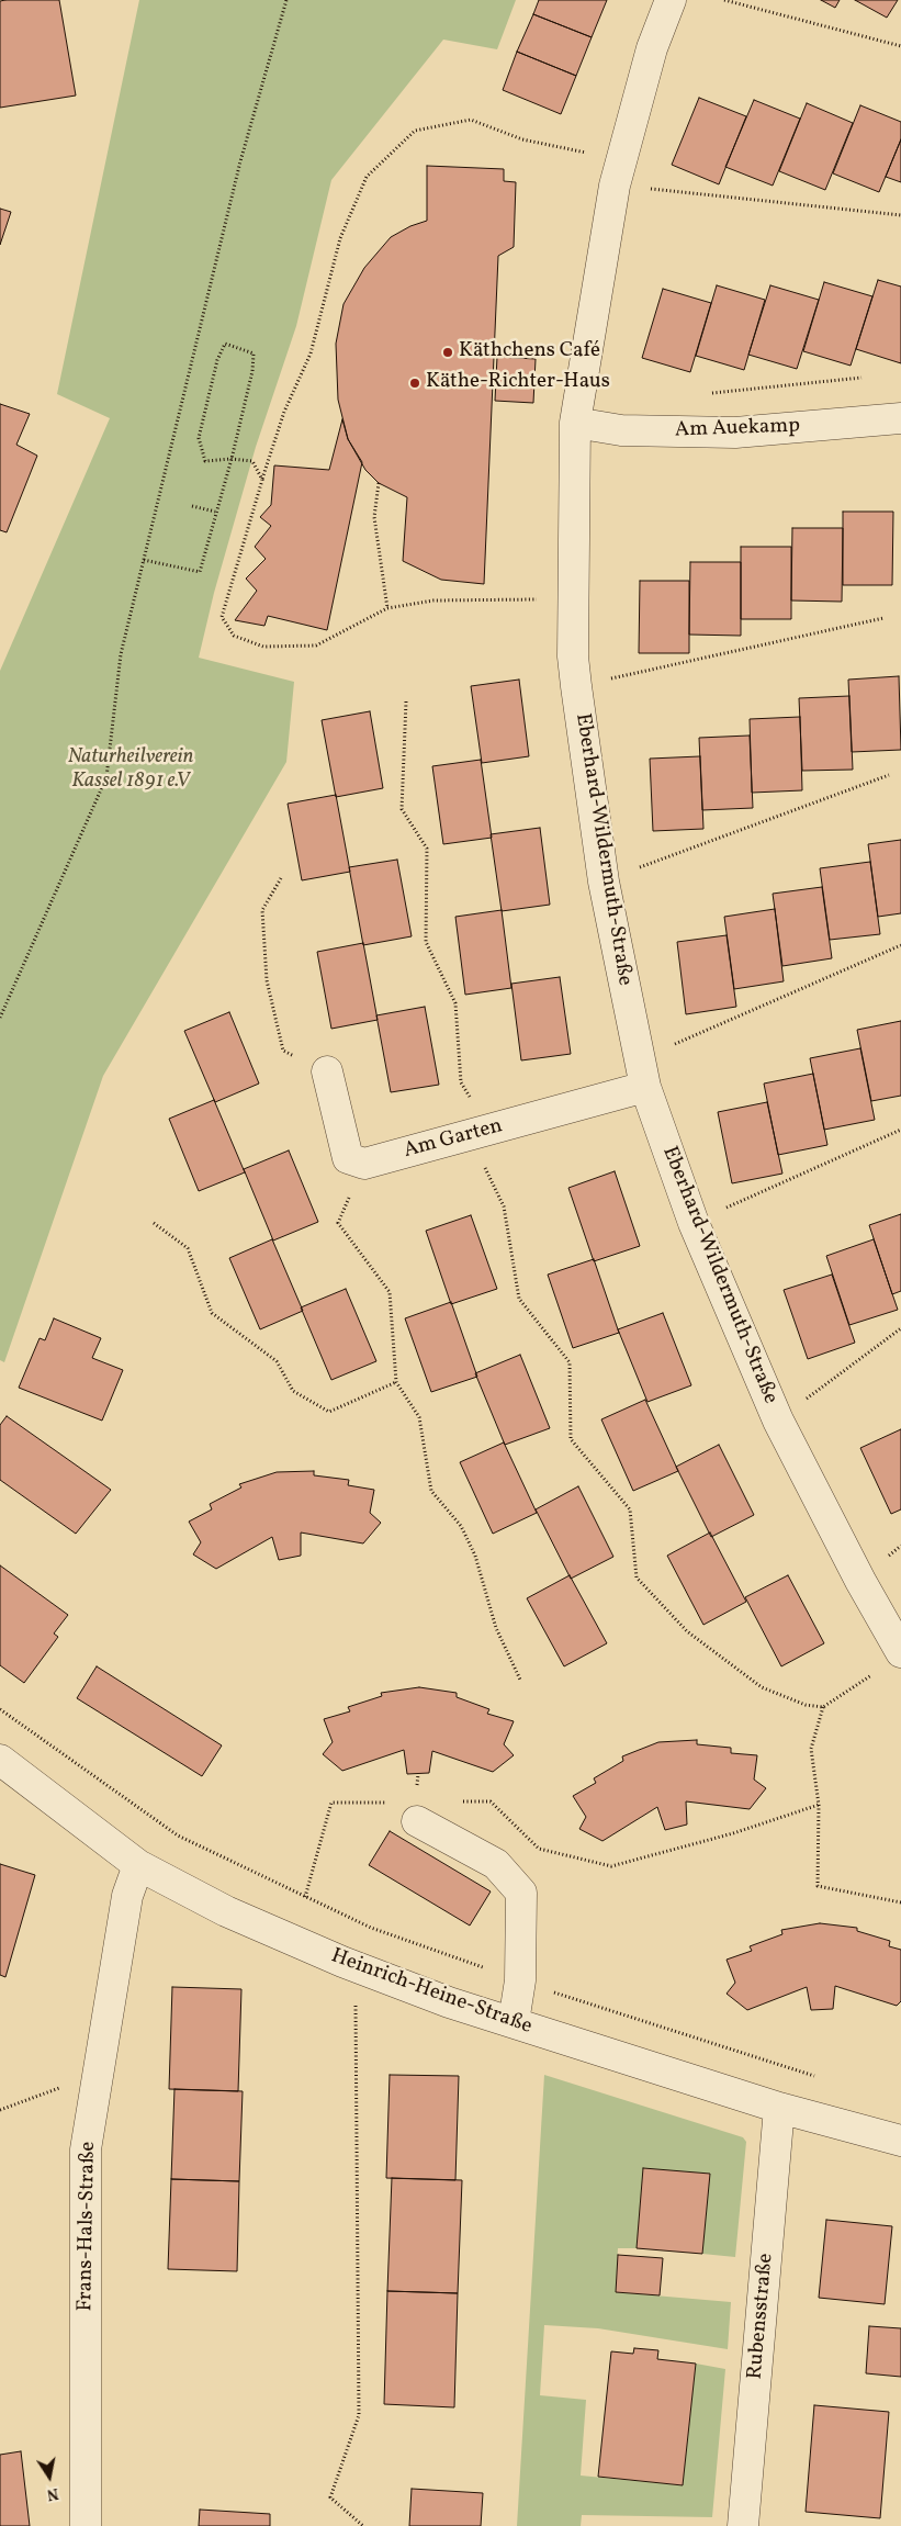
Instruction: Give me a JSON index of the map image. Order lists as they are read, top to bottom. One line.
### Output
{"streets":{"street":["Am Auekamp","Eberhard-Wildermuth-Straße","Am Garten","Heinrich-Heine-Straße","Frans-Hals-Straße","Rubensstraße"]},"crossings":[["Am Auekamp","Eberhard-Wildermuth-Straße"],["Eberhard-Wildermuth-Straße","Am Garten"],["Heinrich-Heine-Straße","Frans-Hals-Straße"],["Heinrich-Heine-Straße","Rubensstraße"]],"parks":["Naturheilverein Kassel 1891 e.V"],"places":["Käthchens Café","Käthe-Richter-Haus"],"north":"bottom"}
